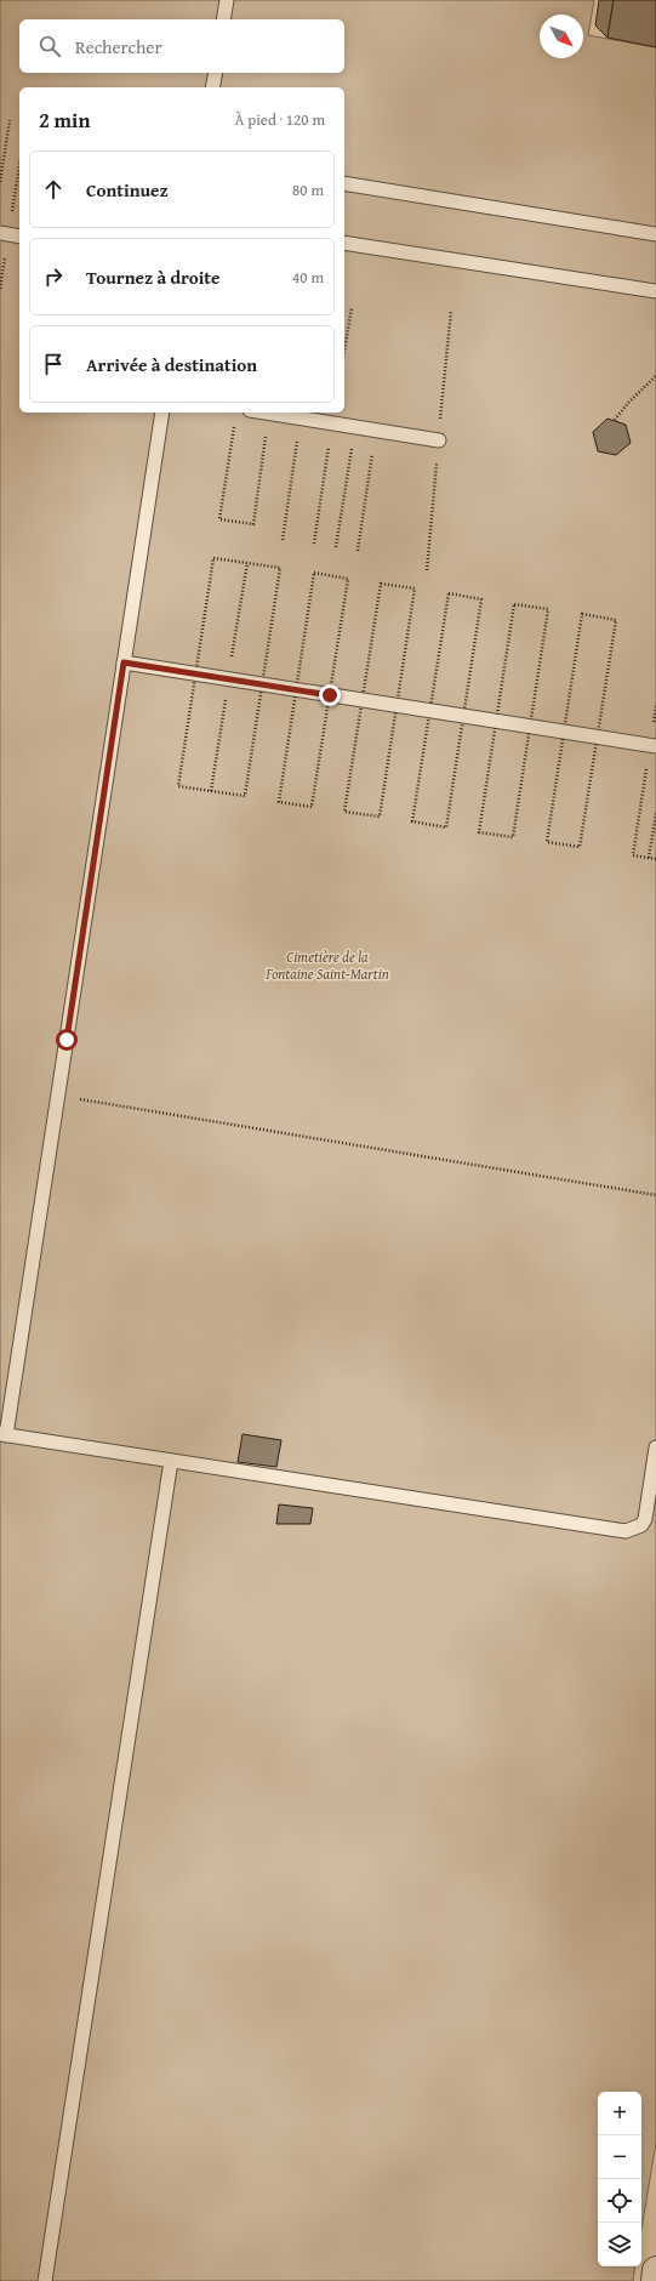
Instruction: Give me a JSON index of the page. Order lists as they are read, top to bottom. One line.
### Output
{"parks":["Cimetière de la Fontaine Saint-Martin"],"north":"bottom right","page":{"search":"Rechercher","heading":["2 min","À pied · 120 m"],"list":[["Continuez","80 m"],["Tournez à droite","40 m"],"Arrivée à destination"],"map_buttons":["+","−"]}}
